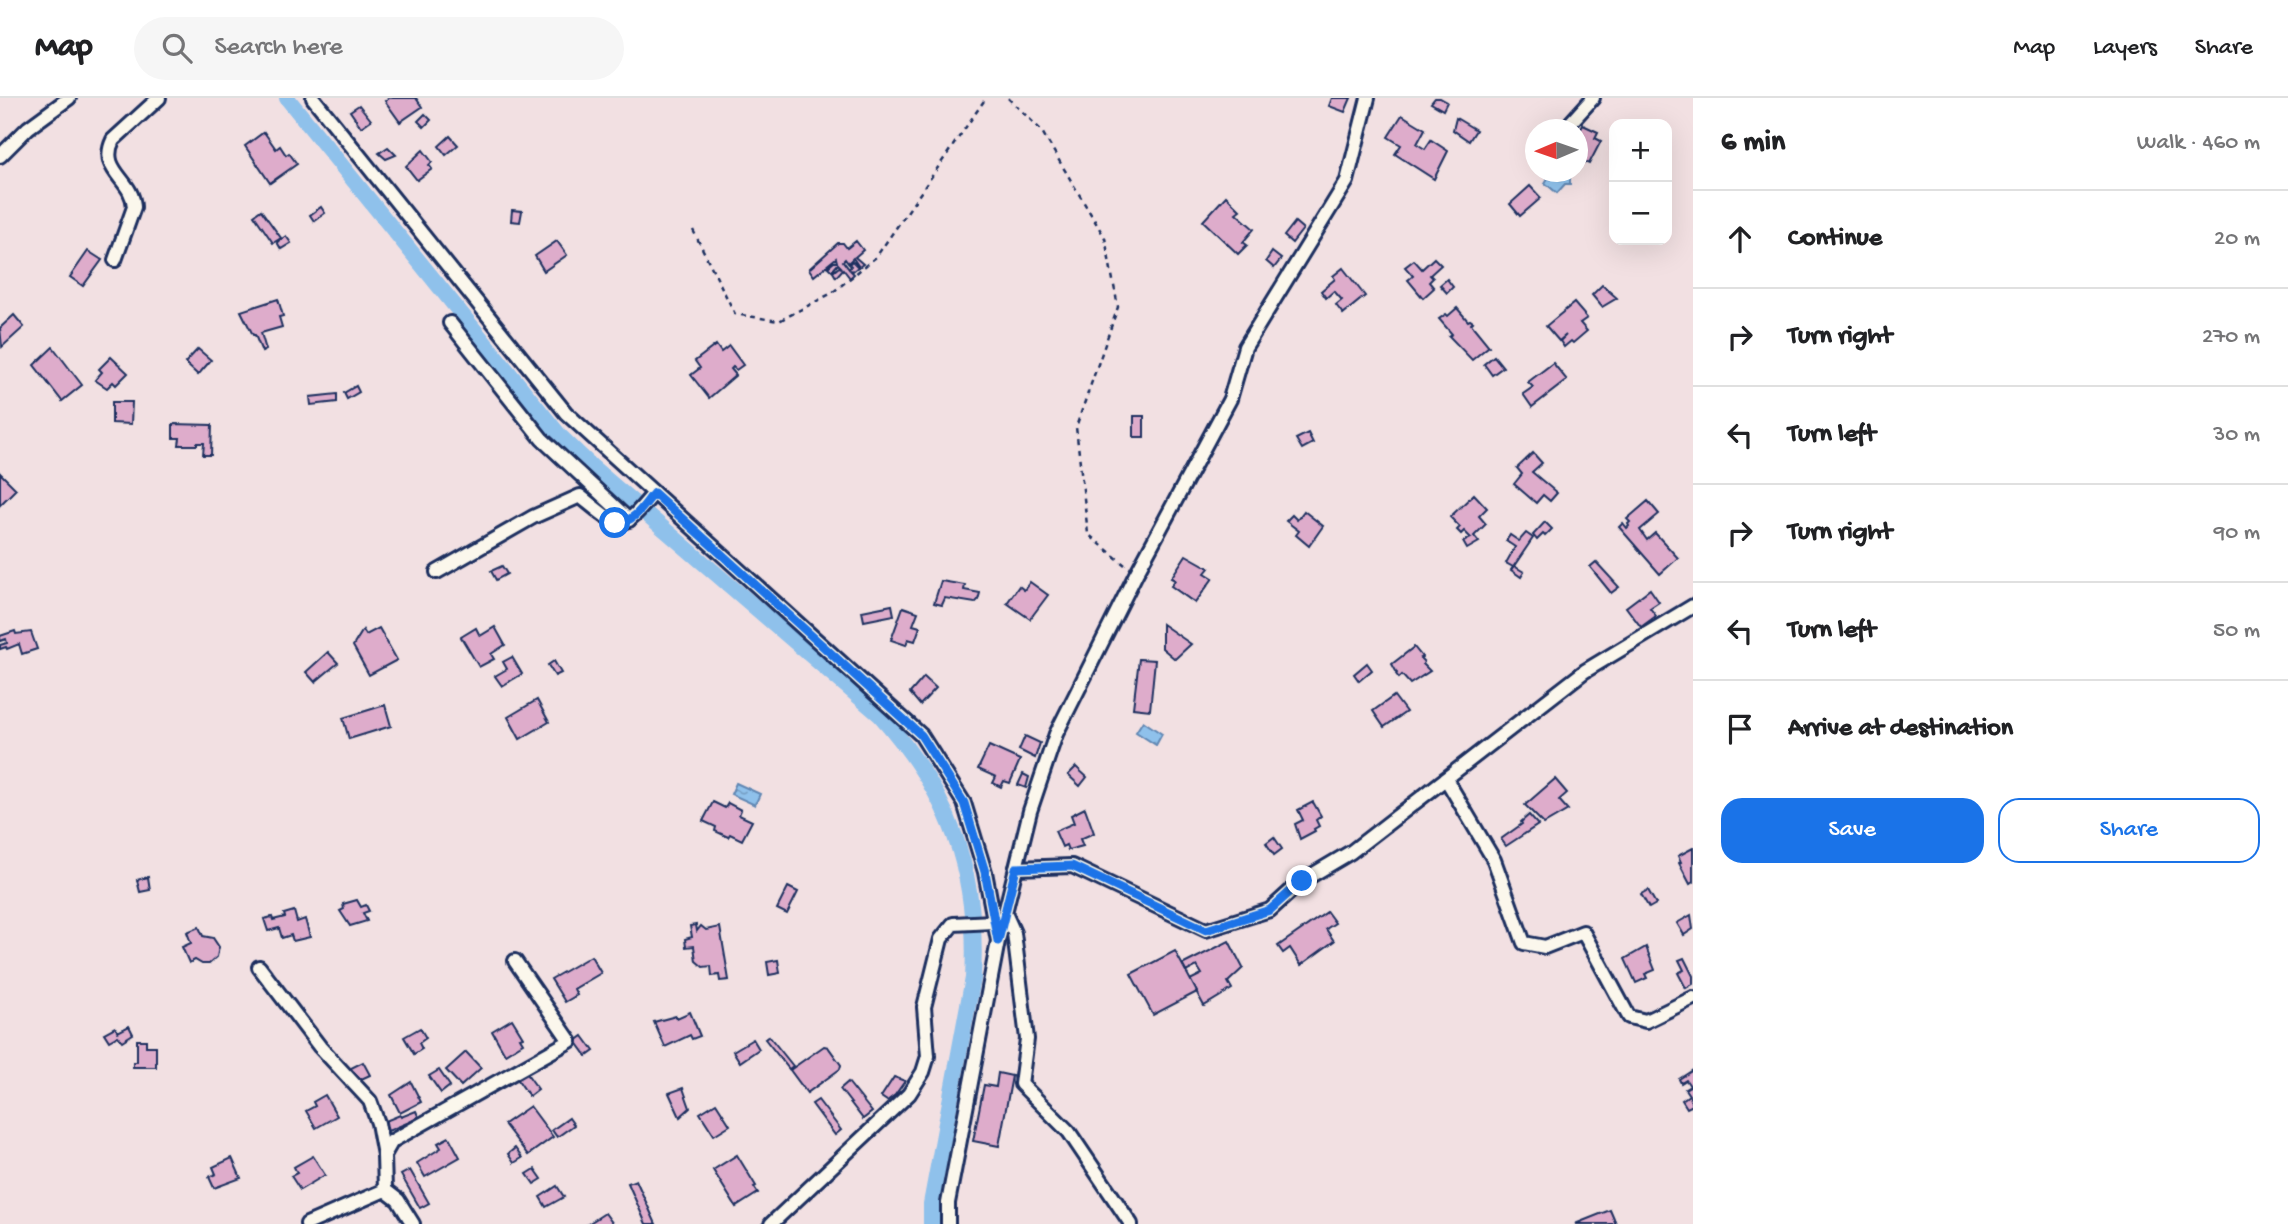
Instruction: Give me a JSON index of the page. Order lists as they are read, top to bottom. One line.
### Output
{"north":"left","page":{"header":"Map","search":"Search here","nav":["Map","Layers","Share"],"heading":["6 min","Walk · 460 m"],"map_buttons":["+","−"],"list":[["Continue","20 m"],["Turn right","270 m"],["Turn left","30 m"],["Turn right","90 m"],["Turn left","50 m"],"Arrive at destination"],"buttons":["Save","Share"]}}
